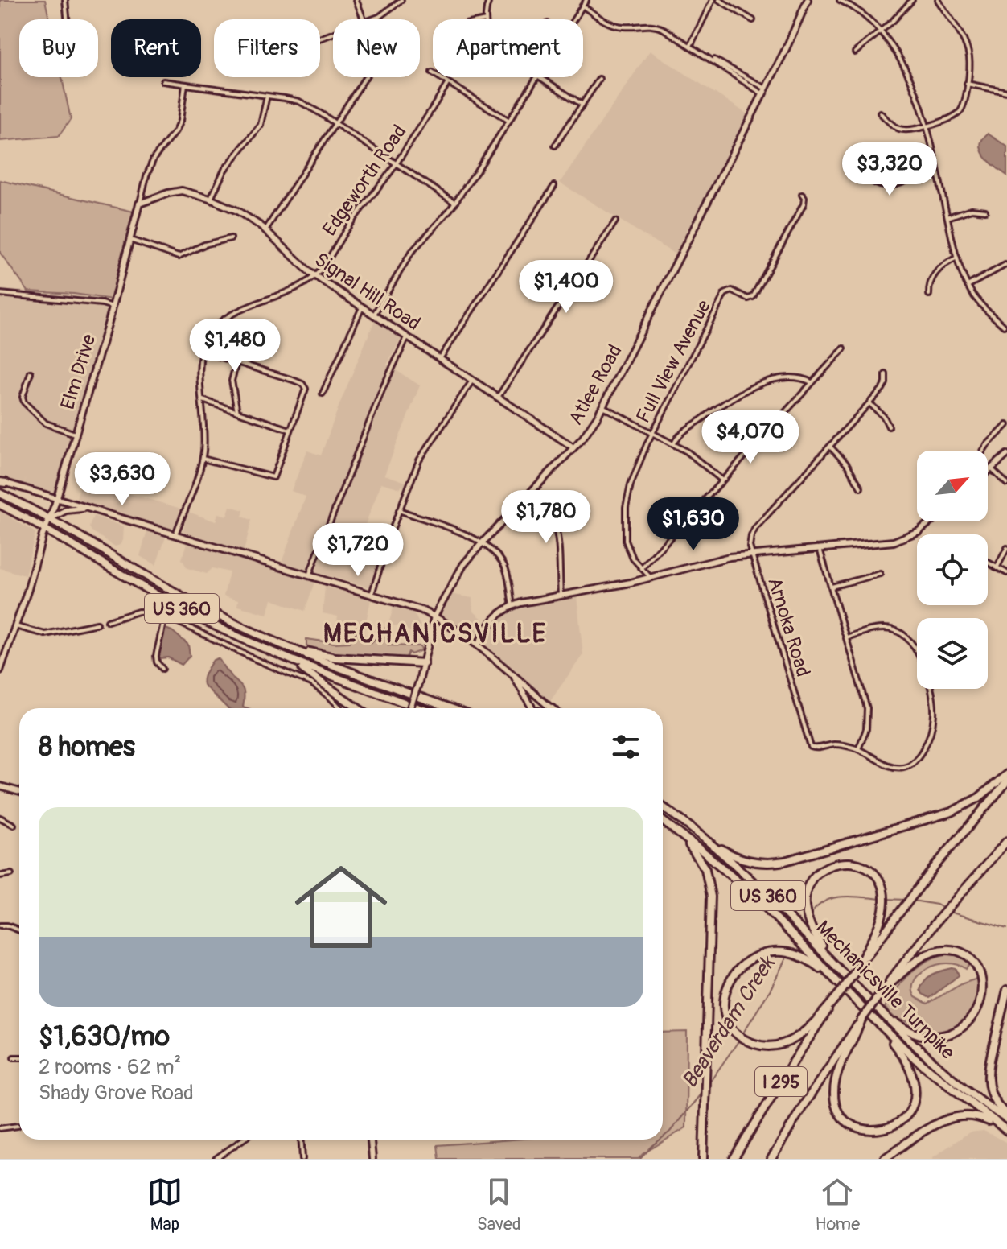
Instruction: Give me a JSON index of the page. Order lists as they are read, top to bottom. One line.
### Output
{"streets":{"highway":["US 360","Mechanicsville Turnpike","I 295"],"main road":["Signal Hill Road","Elm Drive","Atlee Road"],"street":["Edgeworth Road","Full View Avenue","Arnoka Road"]},"crossings":[["Edgeworth Road","Signal Hill Road"],["Signal Hill Road","Elm Drive"],["Signal Hill Road","Atlee Road"],["Elm Drive","US 360"],["Mechanicsville Turnpike","I 295"]],"districts":["MECHANICSVILLE"],"water":["Beaverdam Creek"],"north":"top right","page":{"chip":["Buy","Rent","Filters","New","Apartment"],"price":["$3,320","$1,400","$1,480","$4,070","$3,630","$1,780","$1,630","$1,720"],"heading":"8 homes","list":[{"name":"$1,630/mo","note":"2 rooms · 62 m² · Shady Grove Road"}],"tabs":["Map","Saved","Home"]}}
